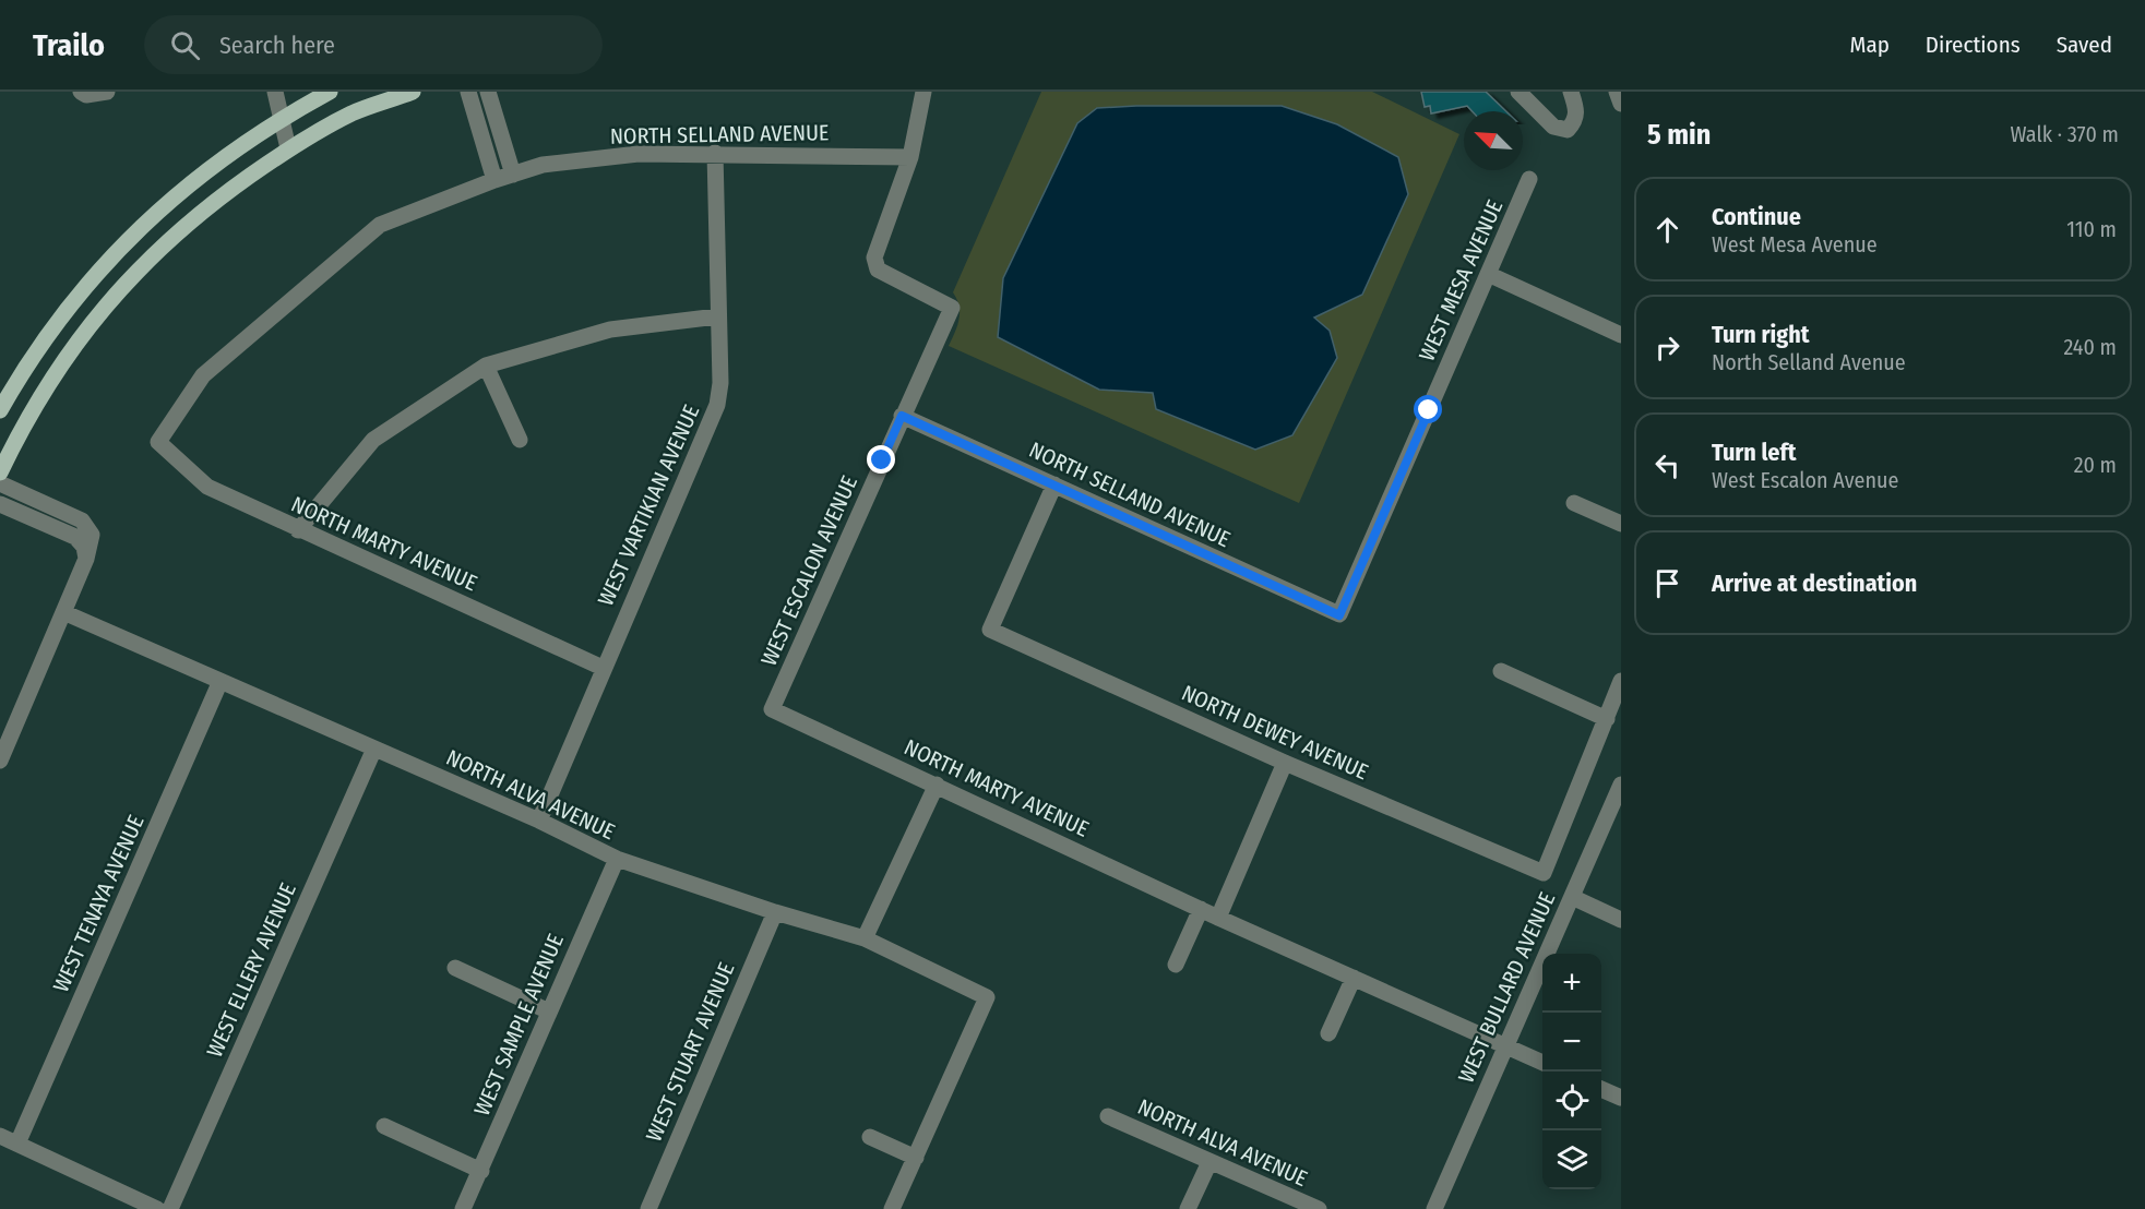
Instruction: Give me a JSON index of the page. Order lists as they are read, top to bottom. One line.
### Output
{"streets":{"street":["NORTH SELLAND AVENUE","WEST MESA AVENUE","WEST VARTIKIAN AVENUE","NORTH MARTY AVENUE","WEST ESCALON AVENUE","NORTH DEWEY AVENUE","NORTH ALVA AVENUE","WEST TENAYA AVENUE","WEST ELLERY AVENUE","WEST BULLARD AVENUE","WEST SAMPLE AVENUE","WEST STUART AVENUE"]},"crossings":[["NORTH SELLAND AVENUE","WEST MESA AVENUE"],["NORTH SELLAND AVENUE","WEST VARTIKIAN AVENUE"],["NORTH SELLAND AVENUE","NORTH MARTY AVENUE"],["NORTH SELLAND AVENUE","WEST ESCALON AVENUE"],["NORTH SELLAND AVENUE","NORTH DEWEY AVENUE"],["WEST VARTIKIAN AVENUE","NORTH MARTY AVENUE"],["WEST VARTIKIAN AVENUE","NORTH ALVA AVENUE"],["NORTH MARTY AVENUE","WEST ESCALON AVENUE"],["NORTH MARTY AVENUE","WEST BULLARD AVENUE"],["NORTH DEWEY AVENUE","WEST BULLARD AVENUE"],["NORTH ALVA AVENUE","WEST TENAYA AVENUE"],["NORTH ALVA AVENUE","WEST ELLERY AVENUE"],["NORTH ALVA AVENUE","WEST SAMPLE AVENUE"],["NORTH ALVA AVENUE","WEST STUART AVENUE"]],"north":"top left","page":{"header":"Trailo","search":"Search here","nav":["Map","Directions","Saved"],"heading":["5 min","Walk · 370 m"],"list":[["Continue","West Mesa Avenue","110 m"],["Turn right","North Selland Avenue","240 m"],["Turn left","West Escalon Avenue","20 m"],"Arrive at destination"],"map_buttons":["+","−"]}}
